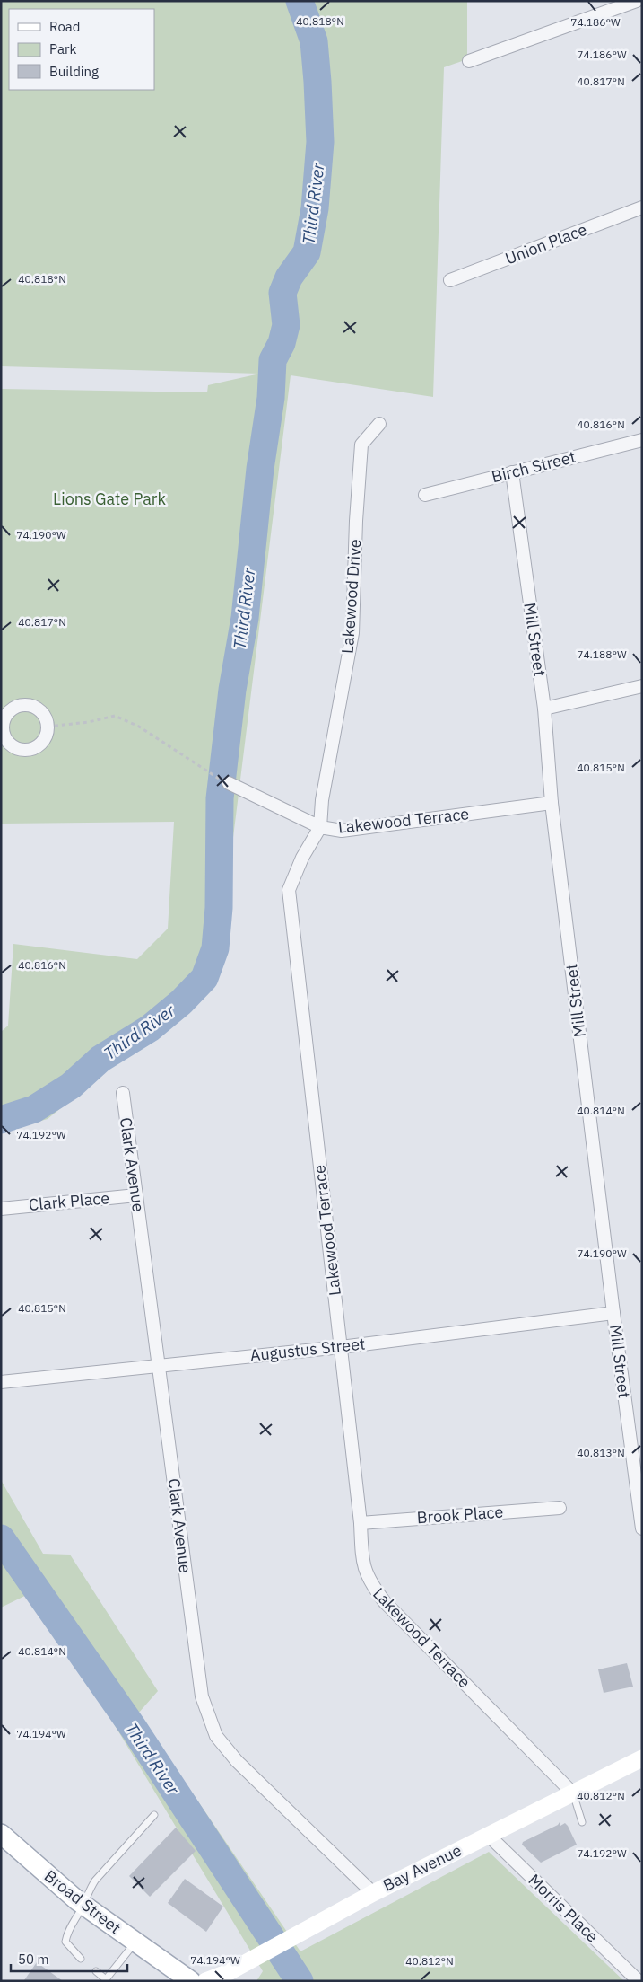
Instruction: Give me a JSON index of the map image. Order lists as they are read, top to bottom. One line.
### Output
{"streets":{"main road":["Broad Street"],"street":["Union Place","Birch Street","Lakewood Drive","Mill Street","Lakewood Terrace","Clark Avenue","Clark Place","Augustus Street","Brook Place","Bay Avenue","Morris Place"]},"crossings":[["Birch Street","Mill Street"],["Lakewood Drive","Lakewood Terrace"],["Mill Street","Lakewood Terrace"],["Mill Street","Augustus Street"],["Lakewood Terrace","Augustus Street"],["Lakewood Terrace","Brook Place"],["Lakewood Terrace","Bay Avenue"],["Clark Avenue","Clark Place"],["Clark Avenue","Augustus Street"],["Clark Avenue","Bay Avenue"],["Bay Avenue","Morris Place"]],"water":["Third River"],"parks":["Lions Gate Park"],"legend":["Road","Park","Building"],"scale_bar":"50 m","coordinates":["40.818°N","74.186°W","40.817°N","40.816°N","74.190°W","74.188°W","40.815°N","40.814°N","74.192°W","40.813°N","74.194°W","40.812°N"]}
